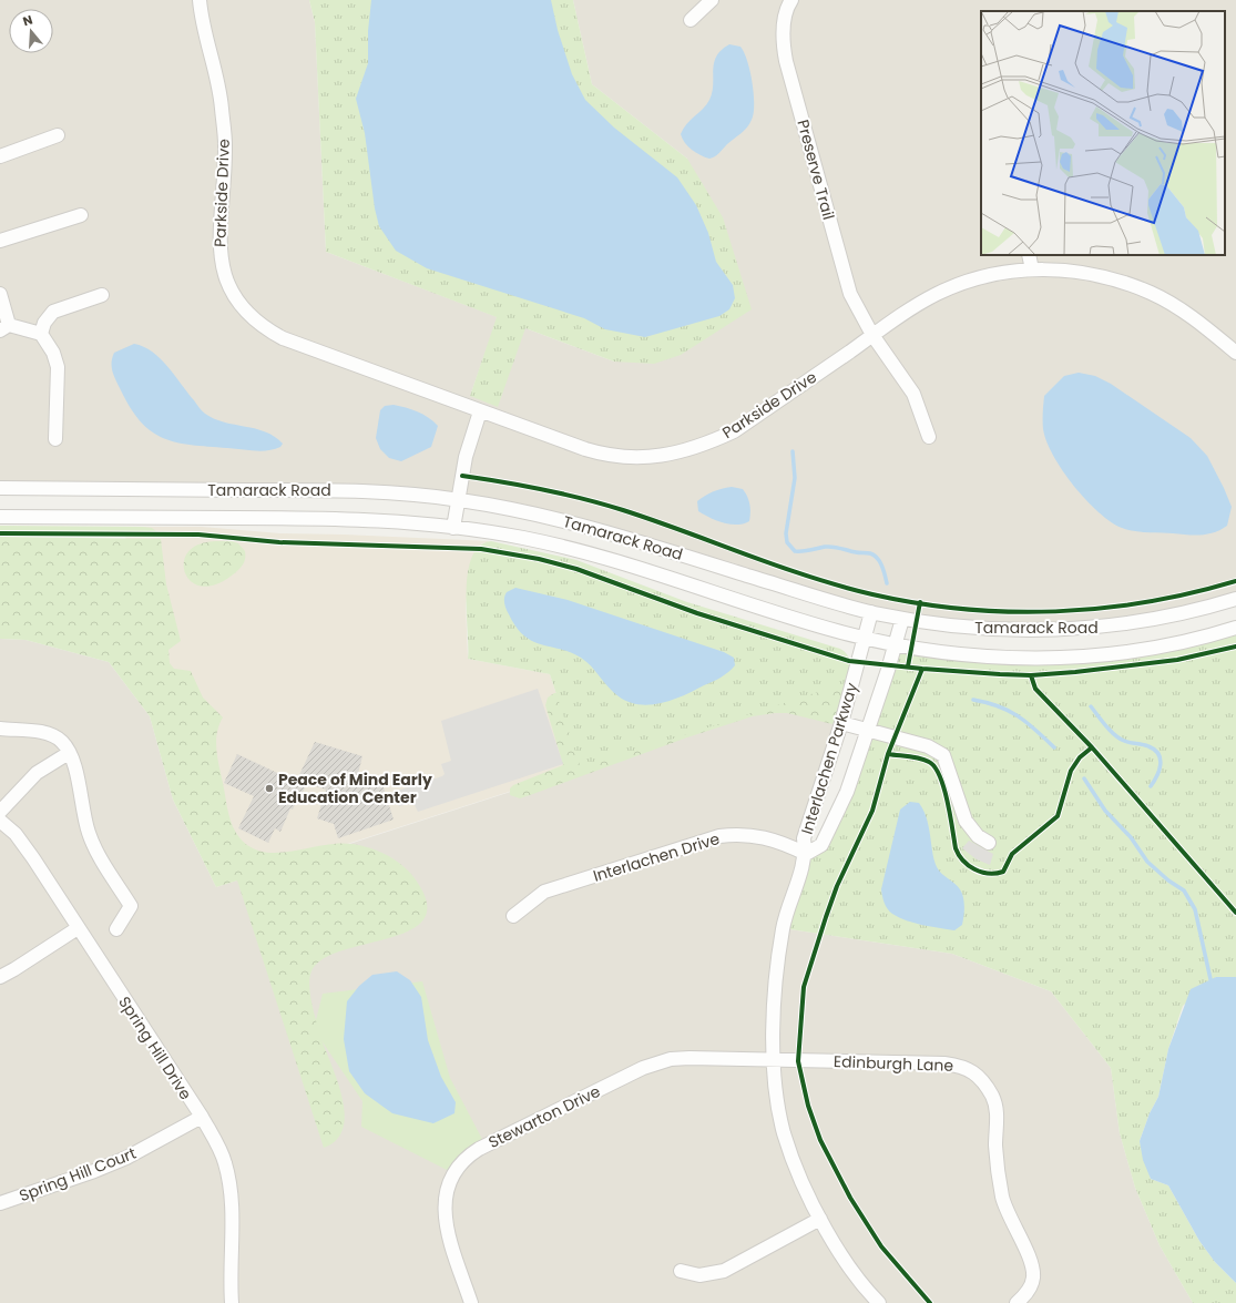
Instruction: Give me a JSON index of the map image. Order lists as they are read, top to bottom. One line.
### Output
{"streets":{"street":["Preserve Trail","Parkside Drive","Tamarack Road","Interlachen Parkway","Interlachen Drive","Spring Hill Drive","Edinburgh Lane","Stewarton Drive","Spring Hill Court"]},"crossings":[["Preserve Trail","Parkside Drive"],["Tamarack Road","Interlachen Parkway"],["Interlachen Parkway","Interlachen Drive"],["Interlachen Parkway","Edinburgh Lane"],["Interlachen Parkway","Stewarton Drive"],["Spring Hill Drive","Spring Hill Court"],["Edinburgh Lane","Stewarton Drive"]],"places":["Peace of Mind Early Education Center"],"north":"top"}
